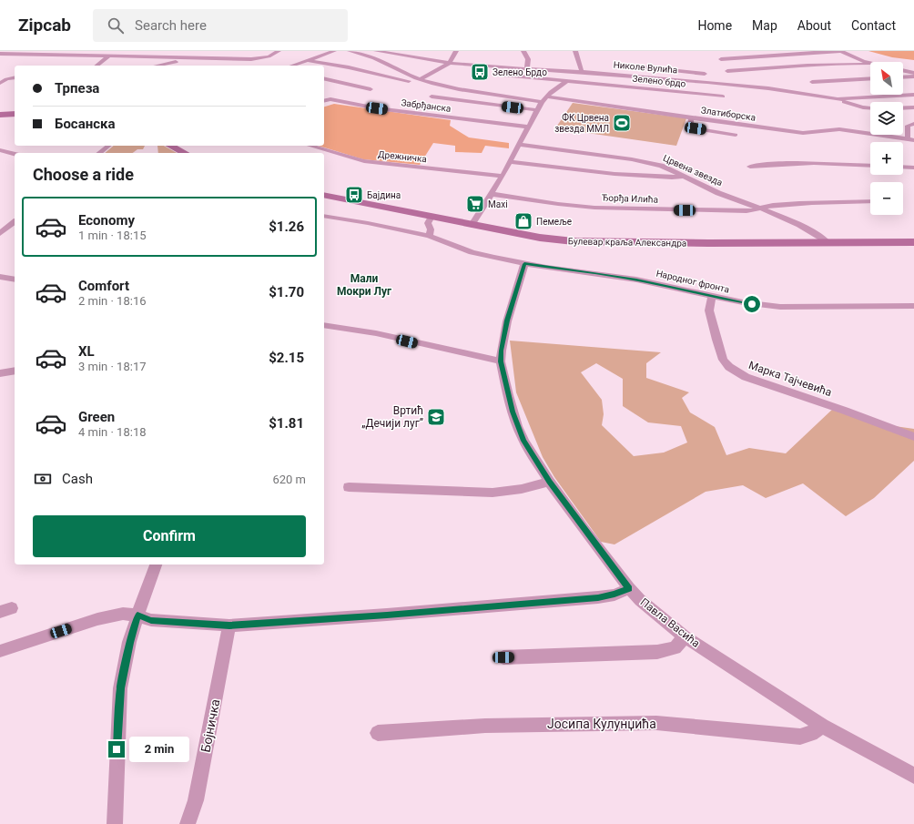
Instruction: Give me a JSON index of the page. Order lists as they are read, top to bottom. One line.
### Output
{"streets":{"main road":["Булевар краља Александра"],"street":["Николе Вулића","Зелено брдо","Забрђанска","Златиборска","Дрежничка","Црвена звезда","Ђорђа Илића","Народног фронта","Марка Тајчевића","Павла Васића","Јосипа Кулунџића","Бојничка"]},"crossings":[["Црвена звезда","Ђорђа Илића"],["Црвена звезда","Булевар краља Александра"],["Народног фронта","Марка Тајчевића"],["Народног фронта","Павла Васића"],["Павла Васића","Јосипа Кулунџића"]],"districts":["Мали Мокри Луг"],"places":{"bus stop":["Зелено Брдо","Бајдина"],"sports":["ФК Црвена звезда ММЛ"],"supermarket":["Maxi"],"shop":["Пемеље"],"school or university":["Вртић „Дечији луг”"]},"north":"top left","page":{"header":"Zipcab","search":"Search here","nav":["Home","Map","About","Contact"],"map_buttons":["+","−"],"banner":["Трпеза","Босанска"],"heading":"Choose a ride","list":[{"name":"Economy","note":"1 min · 18:15","value":"$1.26"},{"name":"Comfort","note":"2 min · 18:16","value":"$1.70"},{"name":"XL","note":"3 min · 18:17","value":"$2.15"},{"name":"Green","note":"4 min · 18:18","value":"$1.81"}],"pay":["Cash","620 m"],"buttons":"Confirm","bubble":"2 min"}}
